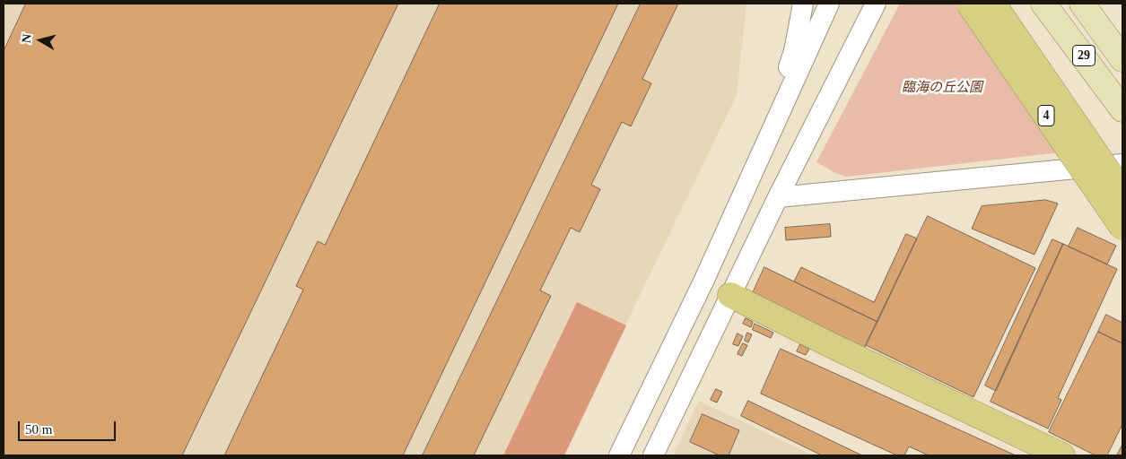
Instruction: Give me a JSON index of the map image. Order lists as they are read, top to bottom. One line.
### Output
{"streets":{"highway":["4"],"main road":["29"]},"parks":["臨海の丘公園"],"scale_bar":"50 m","north":"left"}
